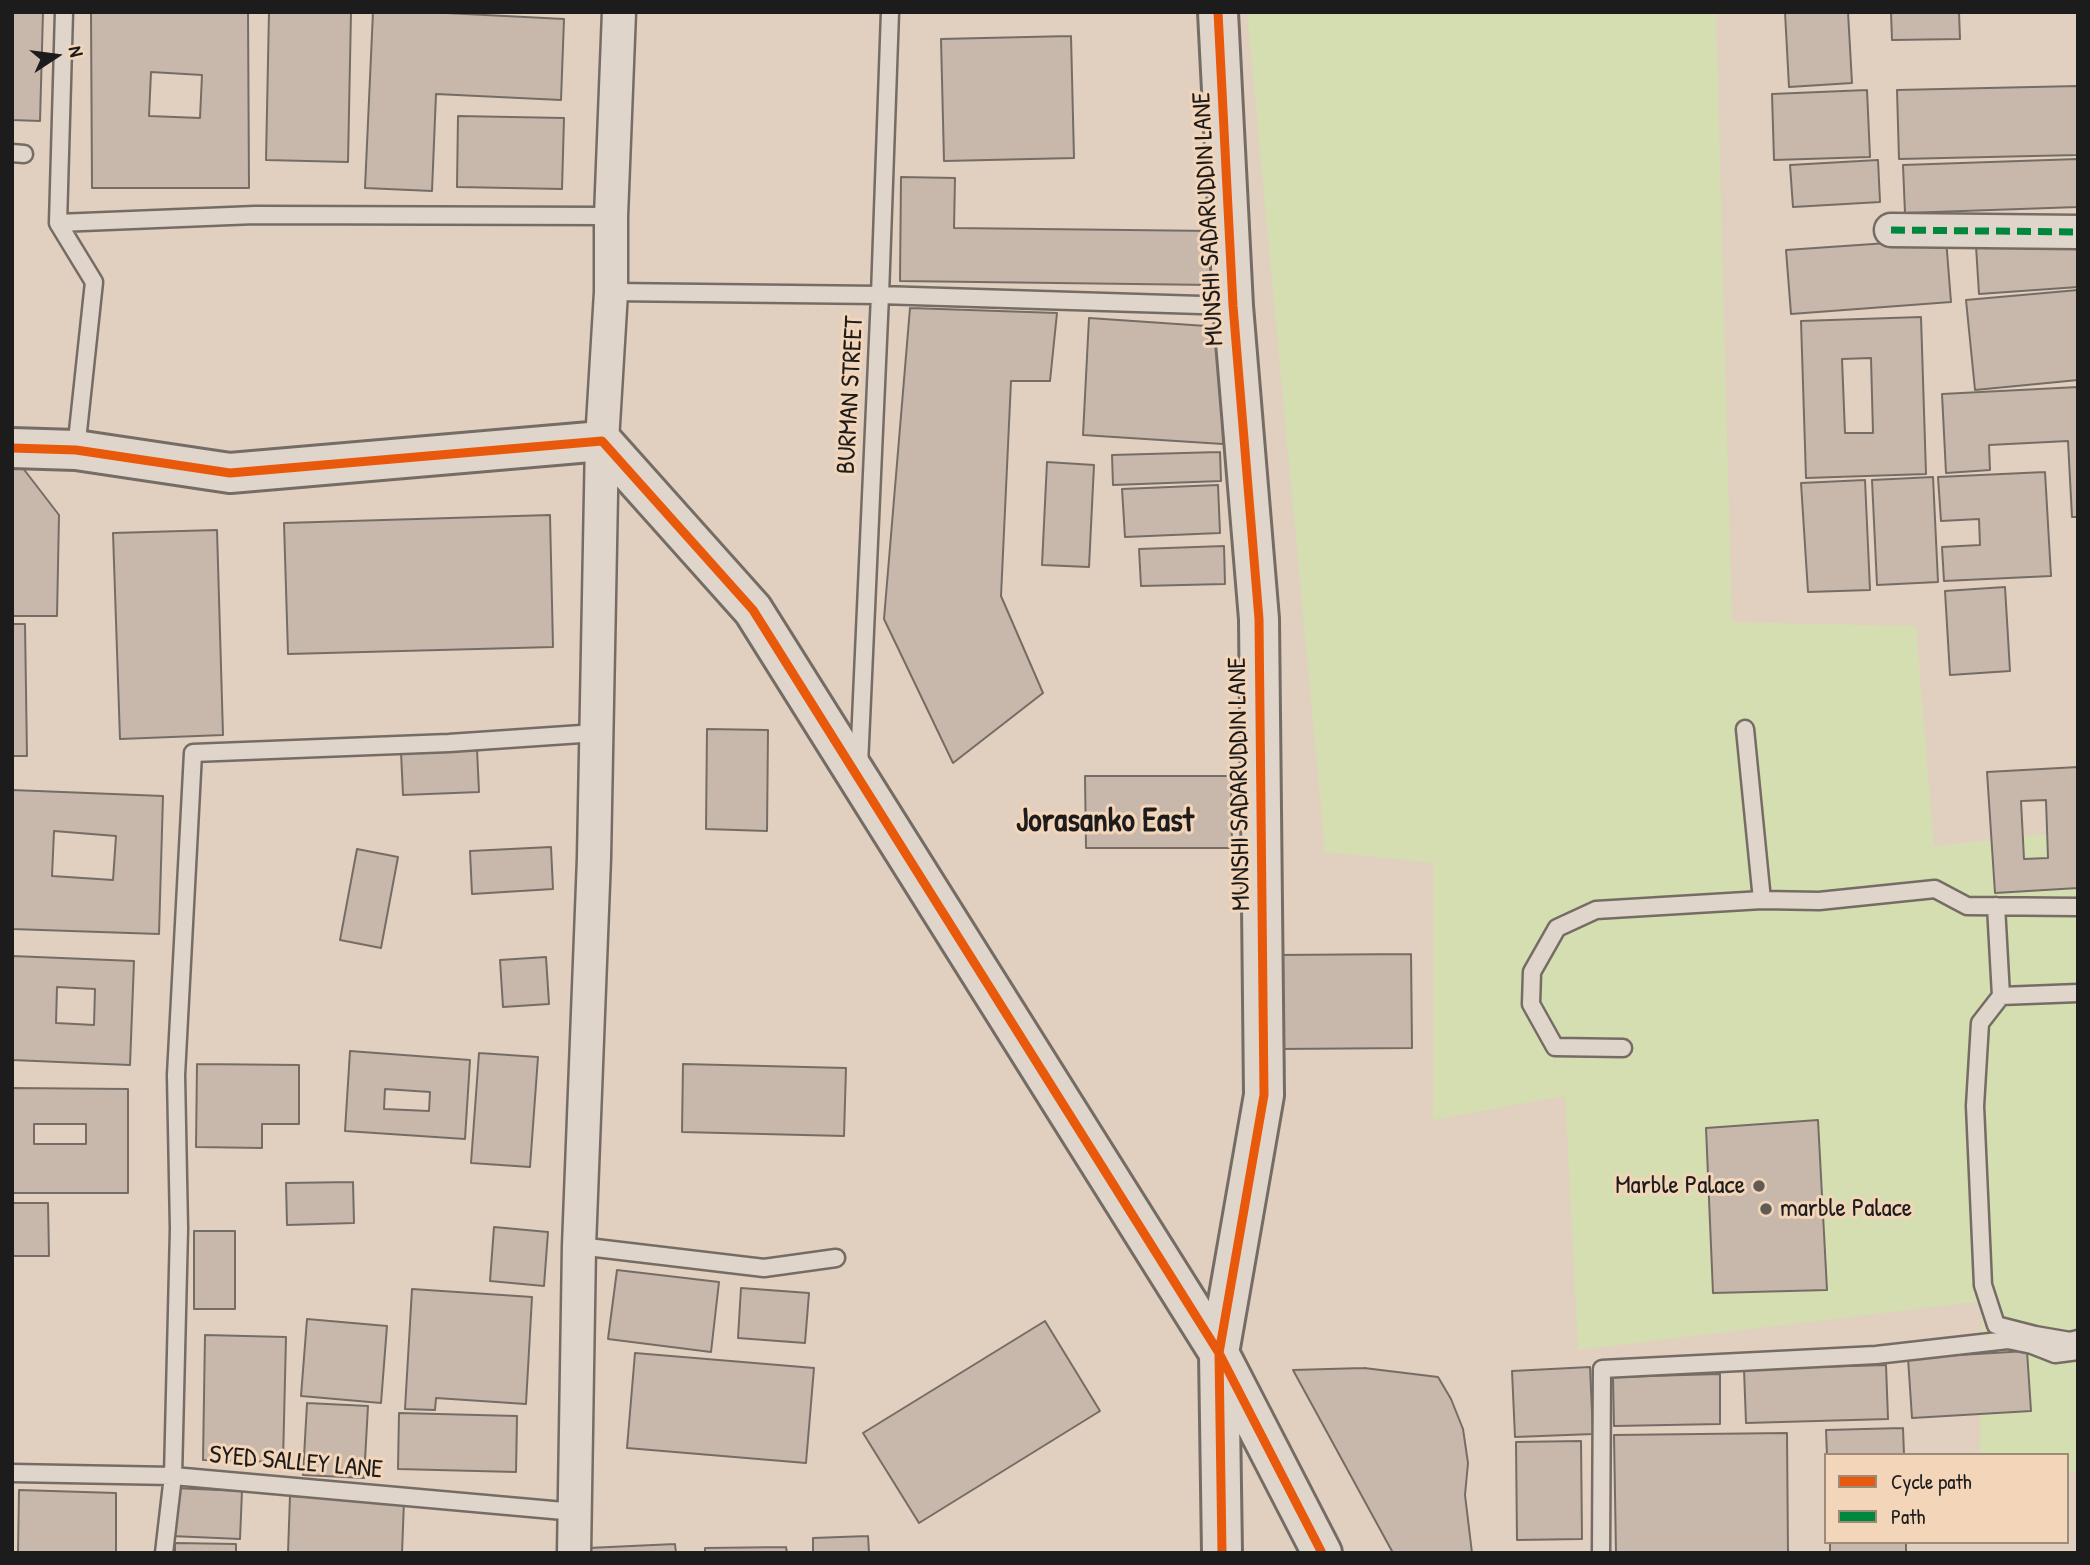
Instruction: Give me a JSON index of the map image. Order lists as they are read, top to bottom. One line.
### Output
{"streets":{"street":["MUNSHI SADARUDDIN LANE"],"lane":["BURMAN STREET","SYED SALLEY LANE"]},"districts":["Jorasanko East"],"places":["Marble Palace","marble Palace"],"legend":["Cycle path","Path"],"north":"right"}
